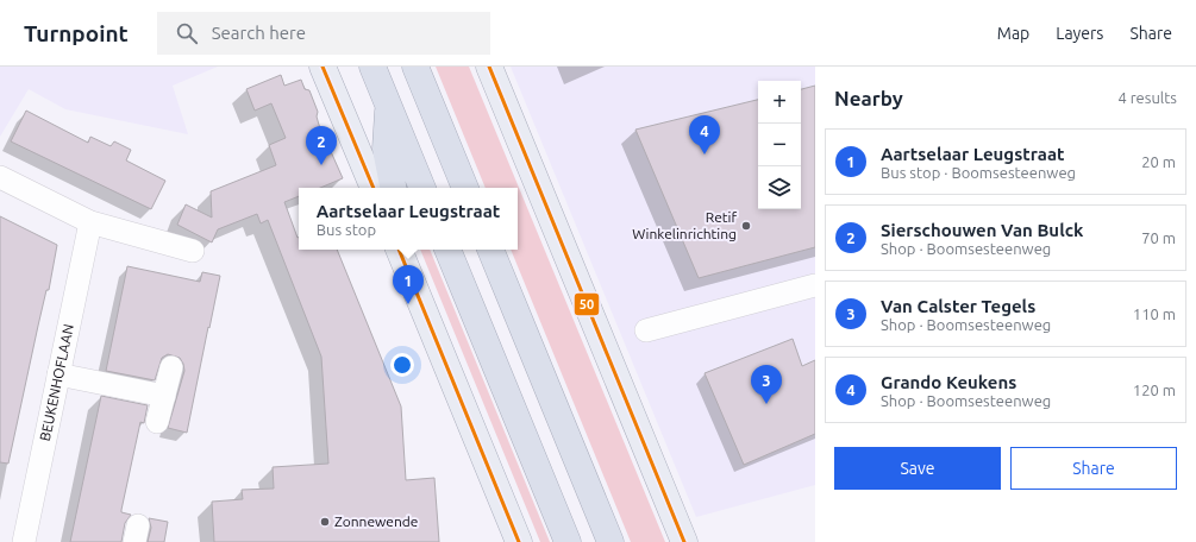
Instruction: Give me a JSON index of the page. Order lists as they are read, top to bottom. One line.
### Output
{"streets":{"street":["BEUKENHOFLAAN"]},"places":["Retif Winkelinrichting","Zonnewende"],"lines":["transit line 50"],"page":{"header":"Turnpoint","search":"Search here","nav":["Map","Layers","Share"],"heading":["Nearby","4 results"],"map_buttons":["+","−"],"pins":["4","2","1","3"],"list":[{"mark":"1","name":"Aartselaar Leugstraat","note":"Bus stop · Boomsesteenweg","value":"20 m"},{"mark":"2","name":"Sierschouwen Van Bulck","note":"Shop · Boomsesteenweg","value":"70 m"},{"mark":"3","name":"Van Calster Tegels","note":"Shop · Boomsesteenweg","value":"110 m"},{"mark":"4","name":"Grando Keukens","note":"Shop · Boomsesteenweg","value":"120 m"}],"popup":["Aartselaar Leugstraat","Bus stop"],"buttons":["Save","Share"]}}
